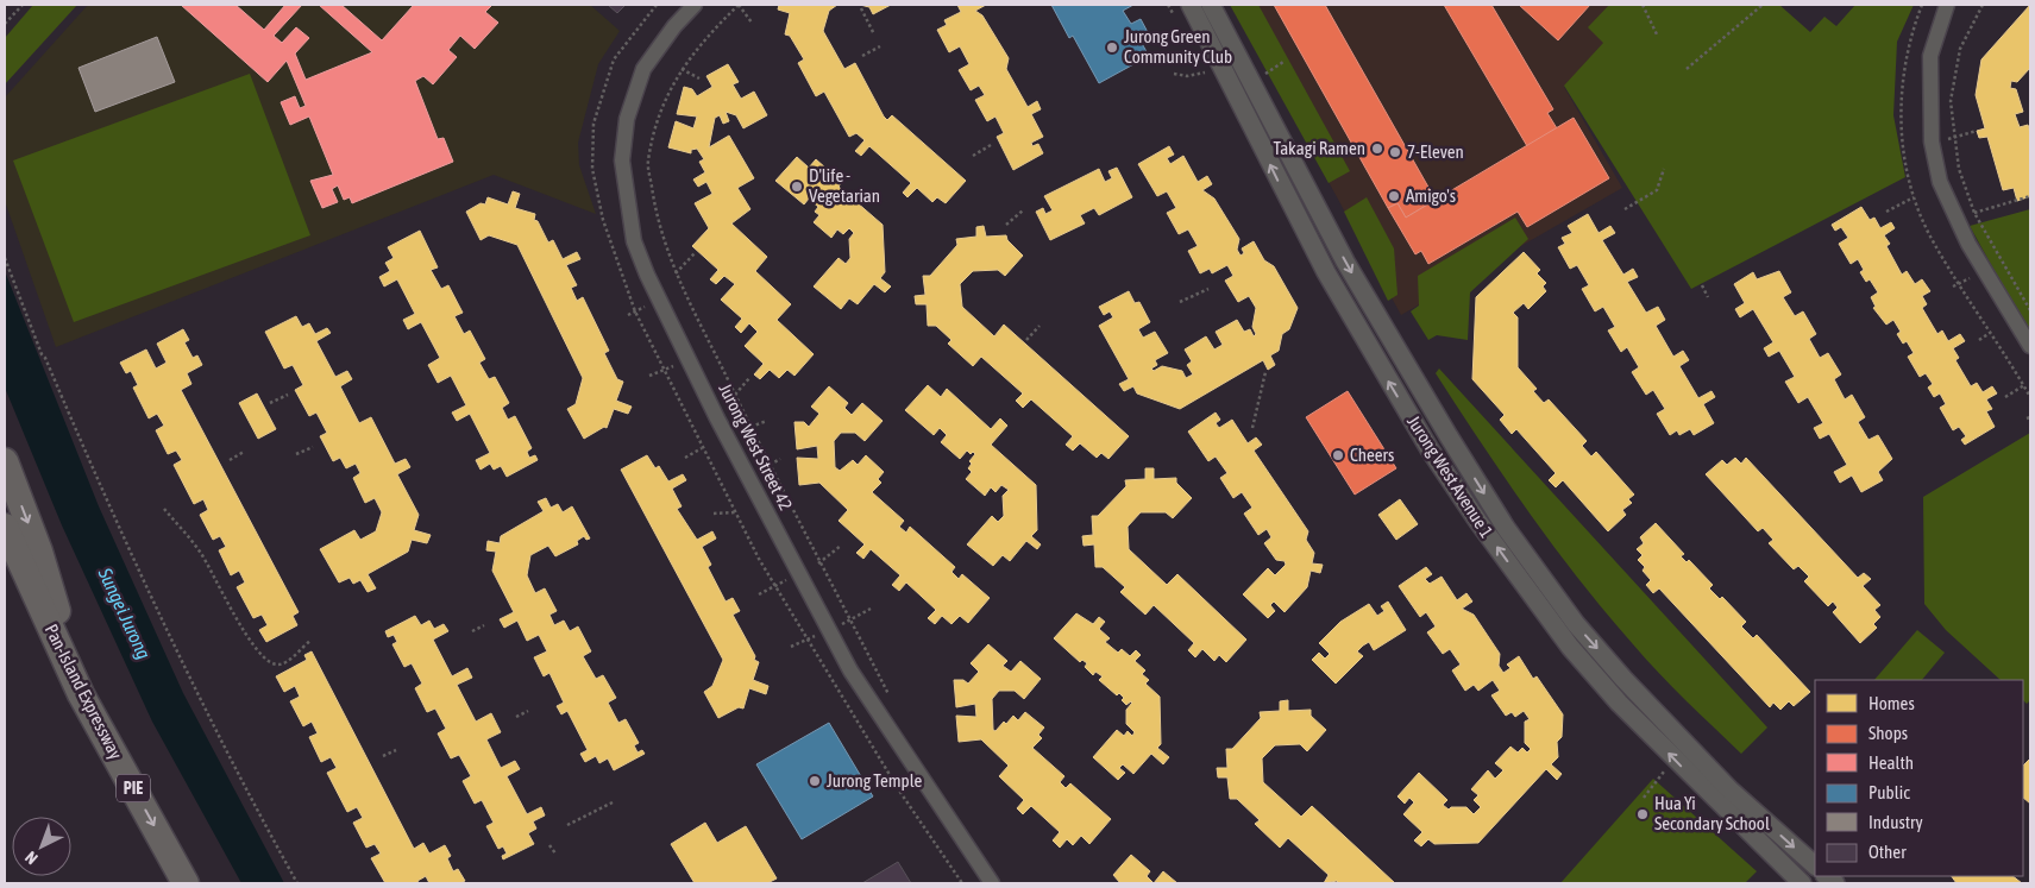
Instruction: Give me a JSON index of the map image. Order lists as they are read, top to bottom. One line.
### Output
{"streets":{"highway":["Pan-Island Expressway","PIE"],"street":["Jurong West Street 42","Jurong West Avenue 1"]},"one_way":["Pan-Island Expressway"],"water":["Sungei Jurong"],"places":["Jurong Green Community Club","Takagi Ramen","7-Eleven","D'life - Vegetarian","Amigo's","Cheers","Jurong Temple","Hua Yi Secondary School"],"legend":["Homes","Shops","Health","Public","Industry","Other"],"north":"bottom left"}
